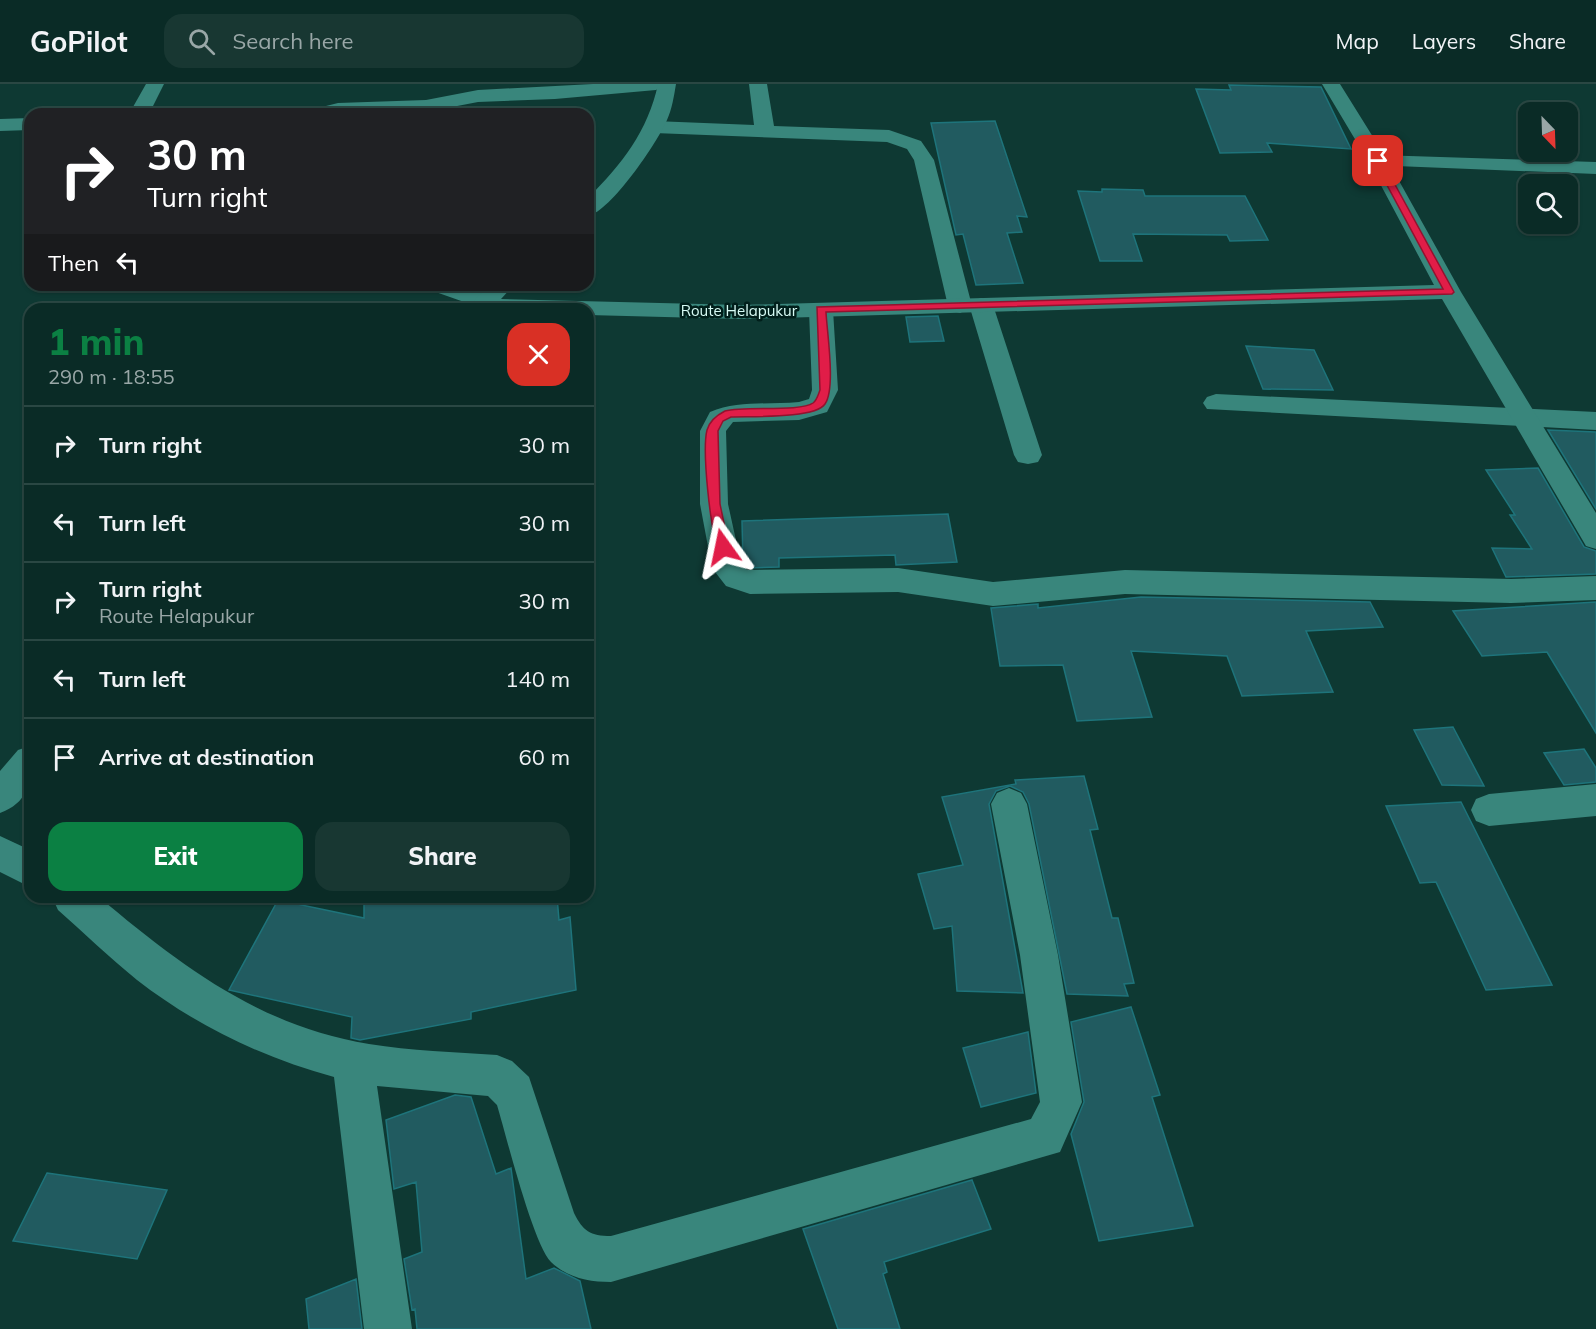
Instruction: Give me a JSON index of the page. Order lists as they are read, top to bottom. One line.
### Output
{"streets":{"street":["Route Helapukur"]},"north":"bottom right","page":{"header":"GoPilot","search":"Search here","nav":["Map","Layers","Share"],"turn":["30 m","Turn right"],"then":"Then","heading":["1 min","290 m · 18:55"],"list":[{"name":"Turn right","value":"30 m"},{"name":"Turn left","value":"30 m"},{"name":"Turn right","note":"Route Helapukur","value":"30 m"},{"name":"Turn left","value":"140 m"},{"name":"Arrive at destination","value":"60 m"}],"buttons":["Exit","Share"]}}
